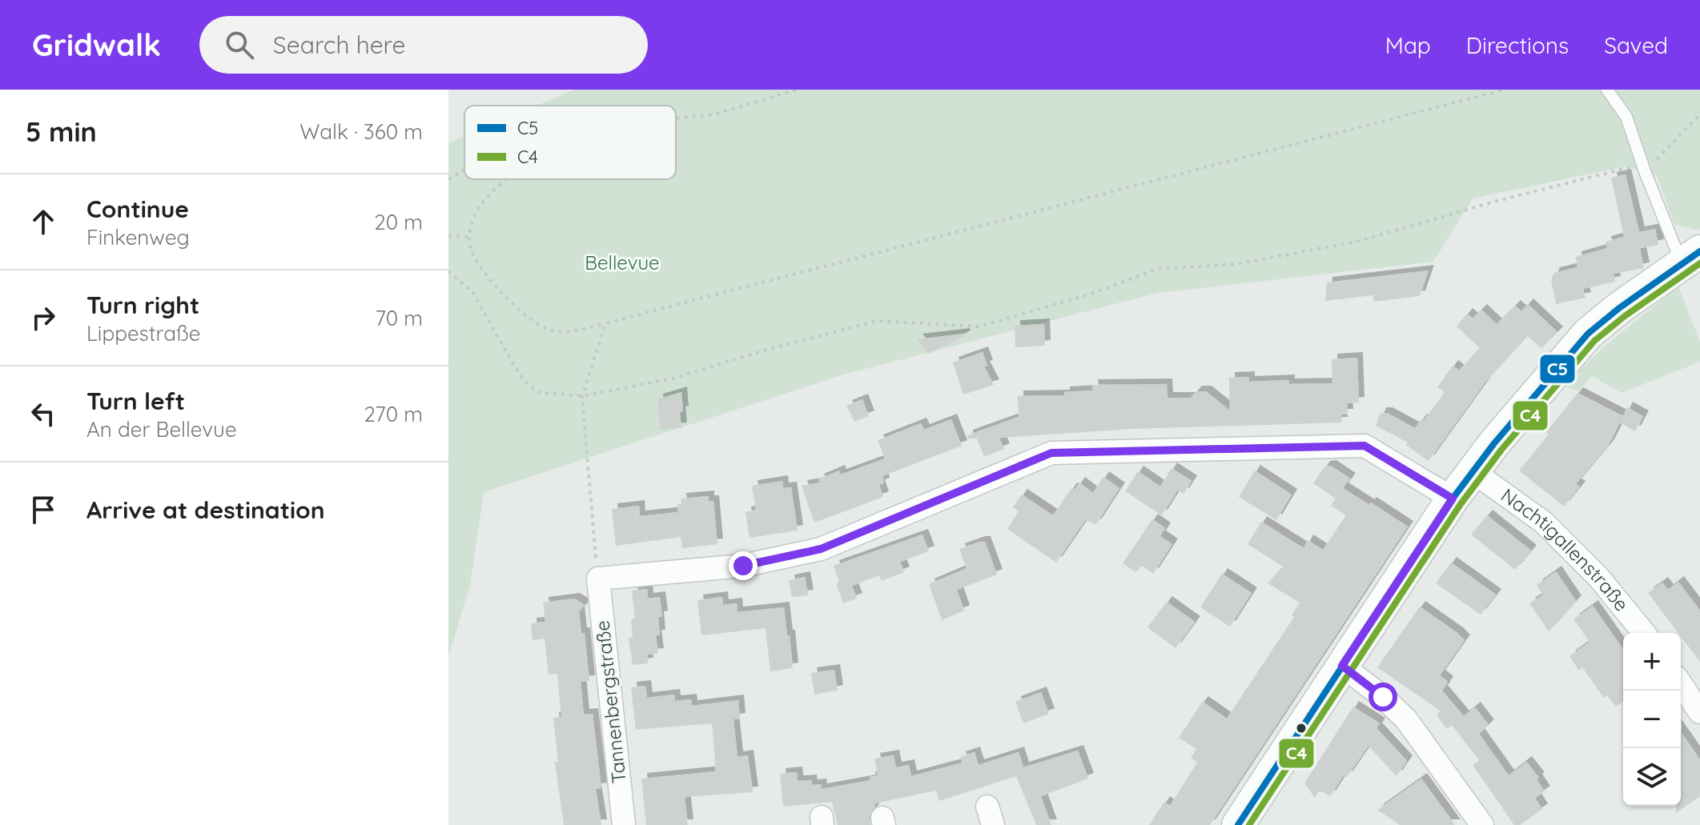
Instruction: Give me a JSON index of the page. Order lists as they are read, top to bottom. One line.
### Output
{"streets":{"street":["Nachtigallenstraße","Tannenbergstraße"]},"parks":["Bellevue"],"lines":["transit line C5","transit line C4"],"legend":["C5","C4"],"page":{"header":"Gridwalk","search":"Search here","nav":["Map","Directions","Saved"],"heading":["5 min","Walk · 360 m"],"list":[["Continue","Finkenweg","20 m"],["Turn right","Lippestraße","70 m"],["Turn left","An der Bellevue","270 m"],"Arrive at destination"],"map_buttons":["+","−"]}}
